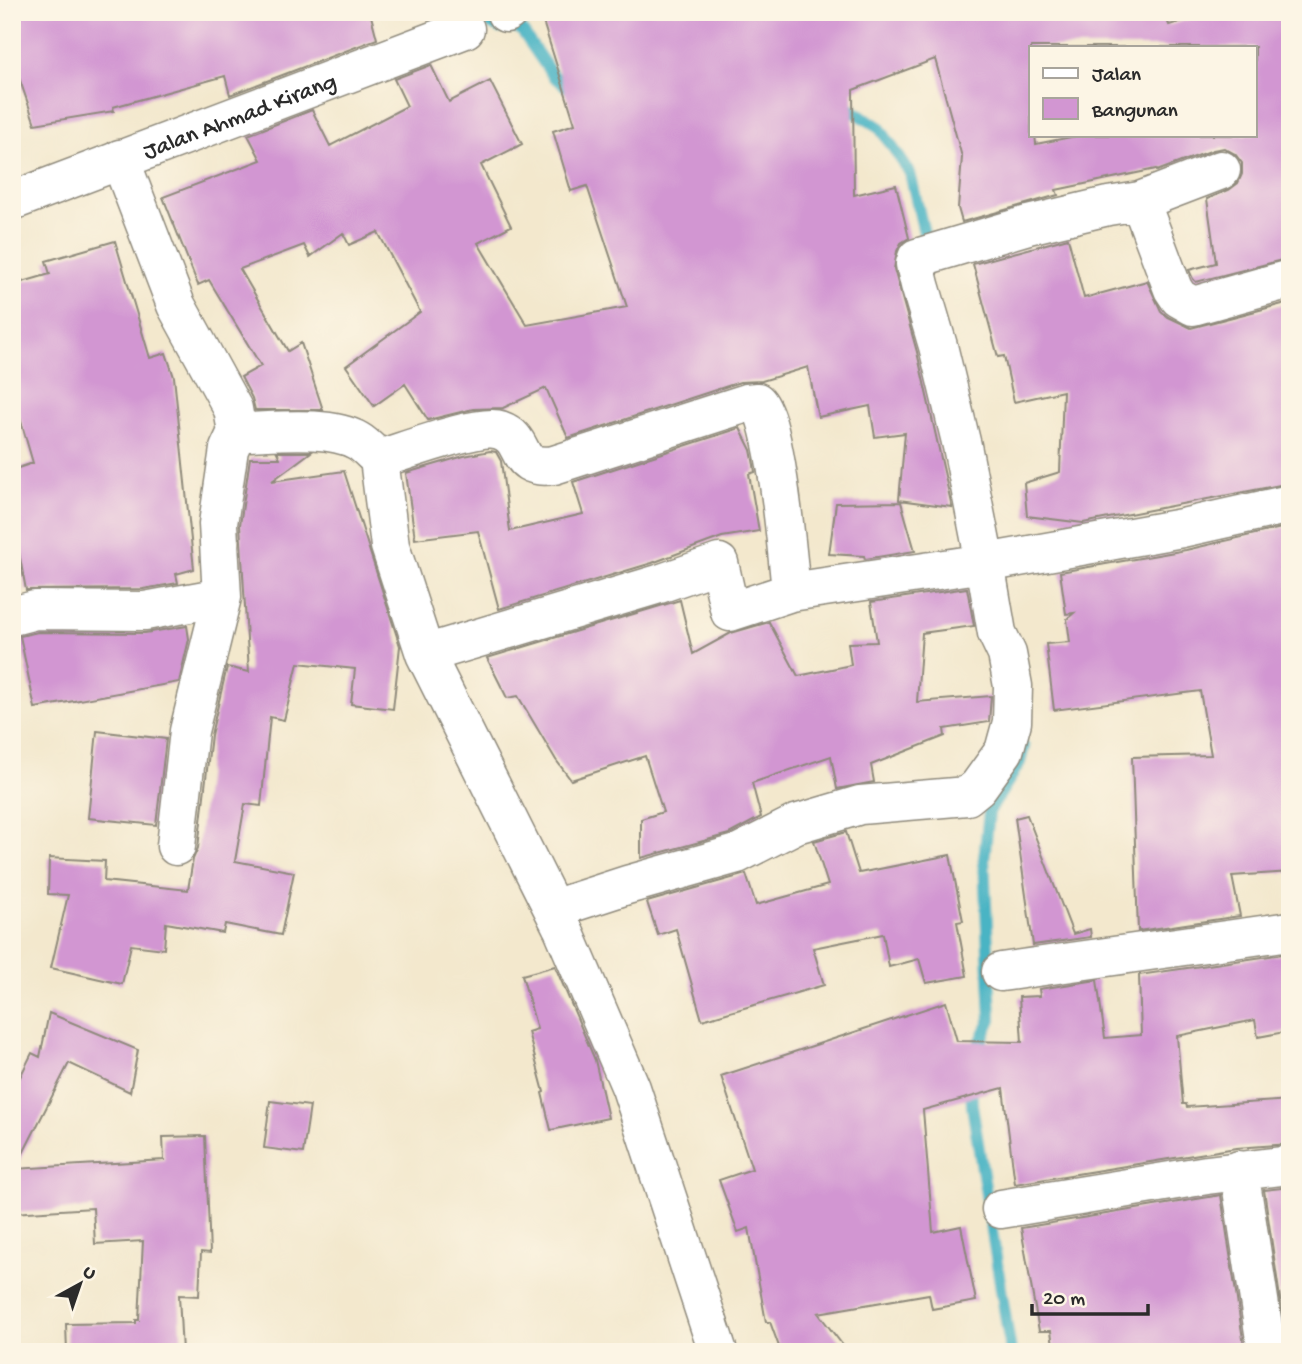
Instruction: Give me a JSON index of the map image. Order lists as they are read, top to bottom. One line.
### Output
{"streets":{"street":["Jalan Ahmad Kirang"]},"legend":["Jalan","Bangunan"],"scale_bar":"20 m","north":"top right"}
